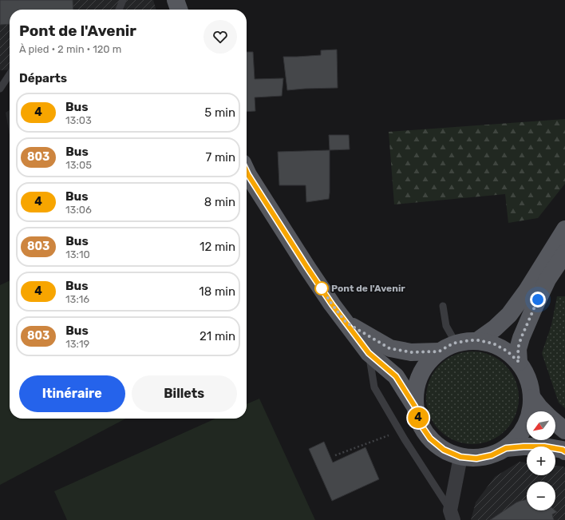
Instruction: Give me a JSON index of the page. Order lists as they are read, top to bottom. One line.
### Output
{"places":["Pont de l'Avenir"],"lines":["bus line 4"],"north":"bottom left","page":{"on_map":"4","heading":[["Pont de l'Avenir","À pied · 2 min · 120 m"],"Départs"],"list":[{"mark":"4","name":"Bus","note":"13:03","value":"5 min"},{"mark":"803","name":"Bus","note":"13:05","value":"7 min"},{"mark":"4","name":"Bus","note":"13:06","value":"8 min"},{"mark":"803","name":"Bus","note":"13:10","value":"12 min"},{"mark":"4","name":"Bus","note":"13:16","value":"18 min"},{"mark":"803","name":"Bus","note":"13:19","value":"21 min"}],"buttons":["Itinéraire","Billets"],"map_buttons":["+","−"]}}
